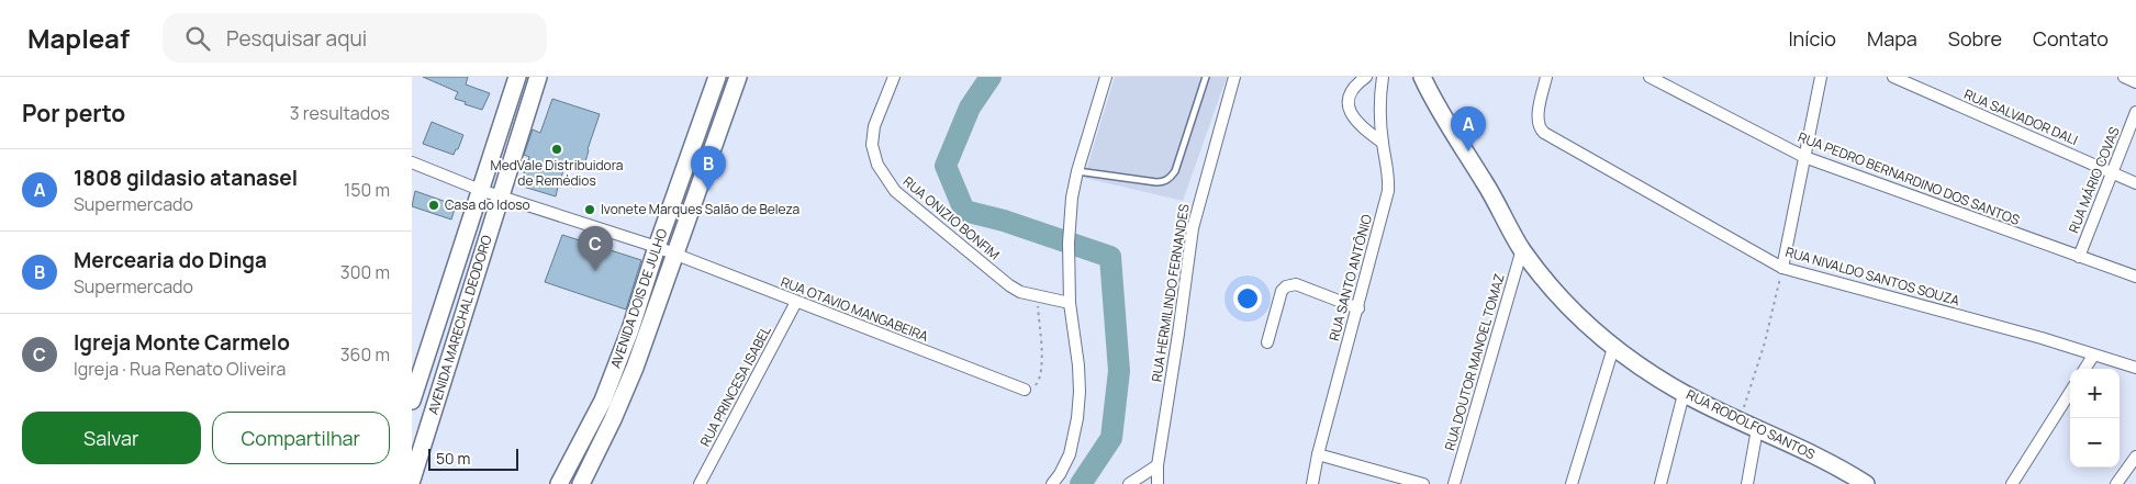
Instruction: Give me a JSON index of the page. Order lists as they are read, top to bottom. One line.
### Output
{"streets":{"street":["RUA SALVADOR DALI","RUA PEDRO BERNARDINO DOS SANTOS","RUA MÁRIO COVAS","RUA ONIZIO BONFIM","RUA NIVALDO SANTOS SOUZA","RUA SANTO ANTÔNIO","RUA HERMILINDO FERNANDES","AVENIDA DOIS DE JULHO","RUA OTAVIO MANGABEIRA","AVENIDA MARECHAL DEODORO","RUA DOUTOR MANOEL TOMAZ","RUA PRINCESA ISABEL","RUA RODOLFO SANTOS"]},"crossings":[["RUA SALVADOR DALI","RUA MÁRIO COVAS"],["RUA PEDRO BERNARDINO DOS SANTOS","RUA MÁRIO COVAS"],["AVENIDA DOIS DE JULHO","RUA OTAVIO MANGABEIRA"],["RUA OTAVIO MANGABEIRA","AVENIDA MARECHAL DEODORO"],["RUA OTAVIO MANGABEIRA","RUA PRINCESA ISABEL"],["RUA DOUTOR MANOEL TOMAZ","RUA RODOLFO SANTOS"]],"places":["MedVale Distribuidora de Remédios","Casa do Idoso","Ivonete Marques Salão de Beleza"],"scale_bar":"50 m","page":{"header":"Mapleaf","search":"Pesquisar aqui","nav":["Início","Mapa","Sobre","Contato"],"heading":["Por perto","3 resultados"],"pins":["A","B","C"],"list":[{"mark":"A","name":"1808 gildasio atanasel","note":"Supermercado","value":"150 m"},{"mark":"B","name":"Mercearia do Dinga","note":"Supermercado","value":"300 m"},{"mark":"C","name":"Igreja Monte Carmelo","note":"Igreja · Rua Renato Oliveira","value":"360 m"}],"map_buttons":["+","−"],"buttons":["Salvar","Compartilhar"],"scale":"50 m"}}
